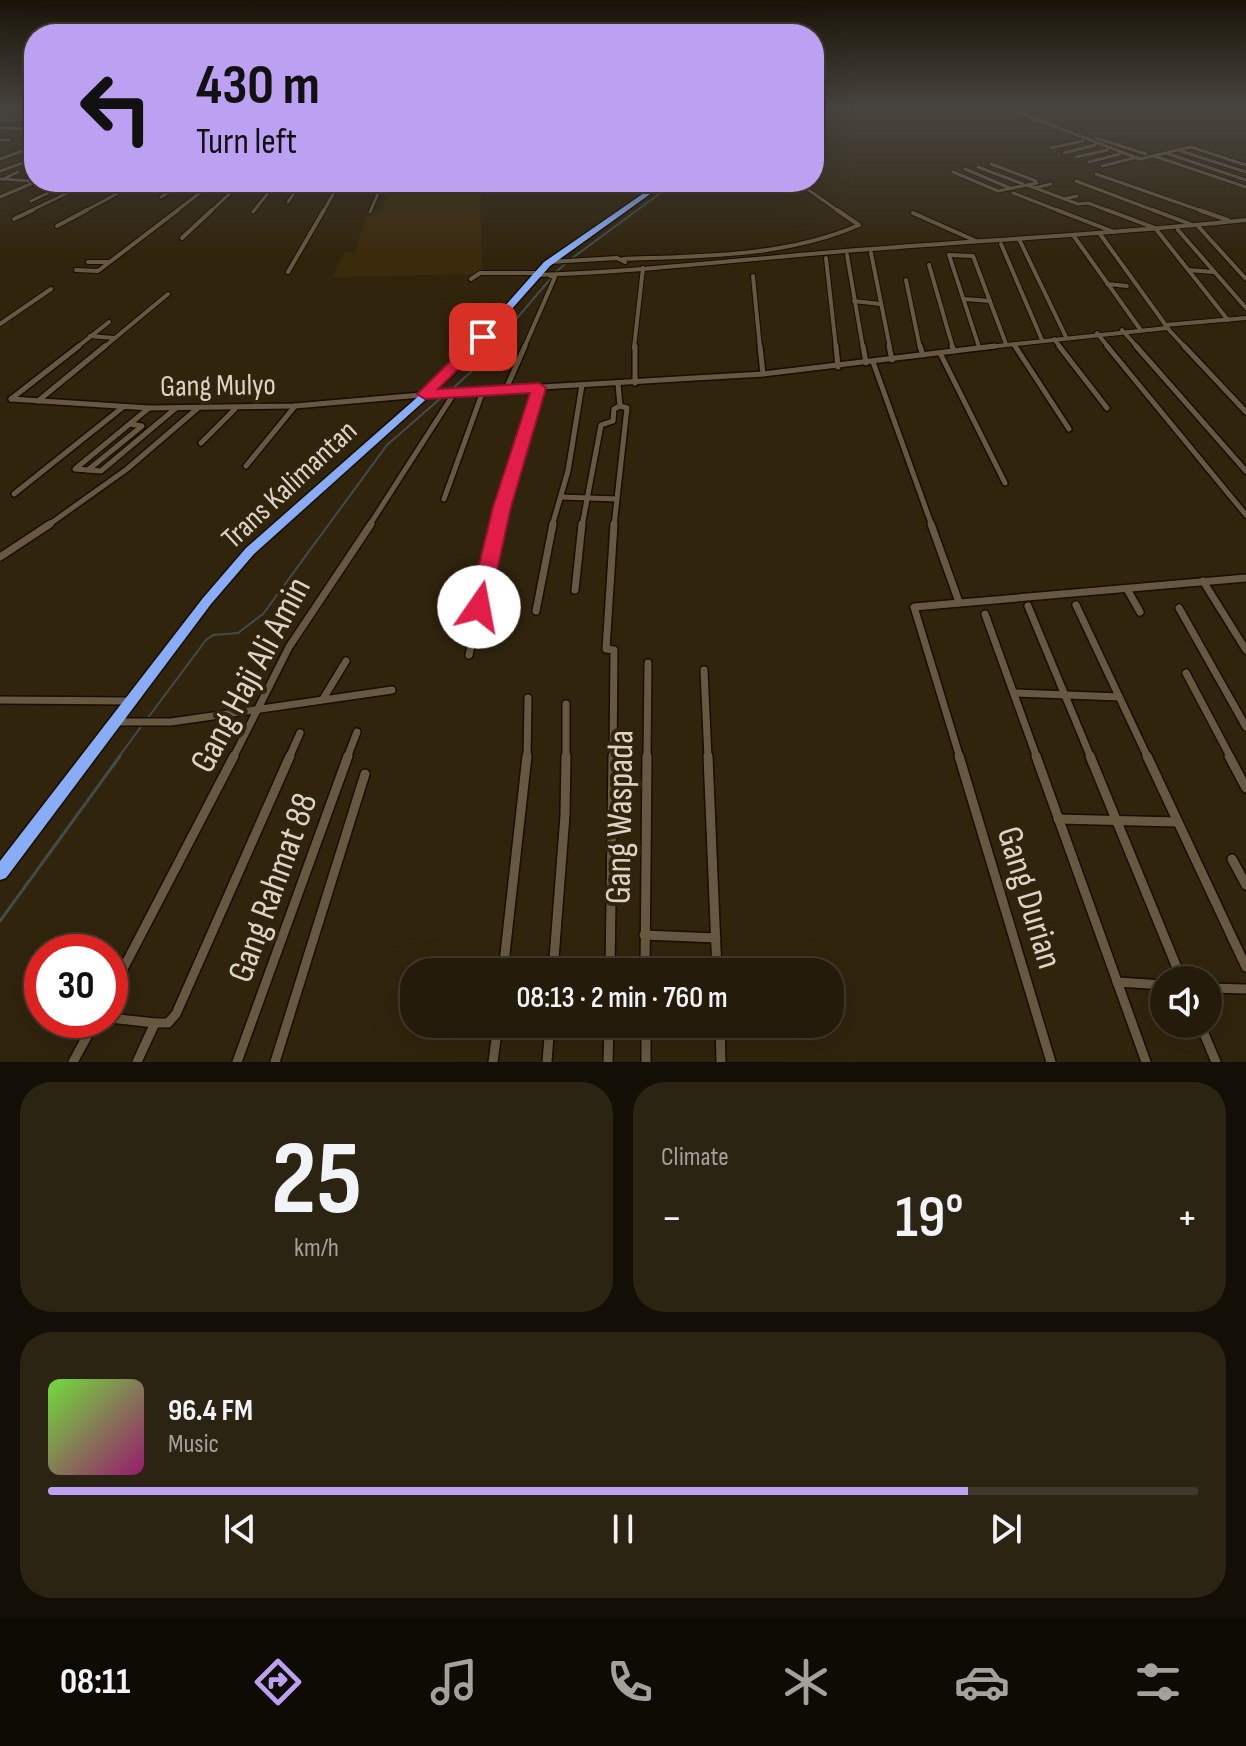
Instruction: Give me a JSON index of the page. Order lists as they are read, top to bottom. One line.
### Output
{"streets":{"highway":["Trans Kalimantan"],"street":["Gang Mulyo","Gang Haji Ali Amin","Gang Waspada","Gang Rahmat 88","Gang Durian"]},"crossings":[["Gang Mulyo","Trans Kalimantan"],["Gang Mulyo","Gang Haji Ali Amin"]],"page":{"turn":["430 m","Turn left"],"limit":"30","trip":"08:13 · 2 min · 760 m","tile":[["25","km/h"],"Climate"],"heat":["−","19°","+"],"song":["96.4 FM","Music"],"tabs":"08:11"}}
